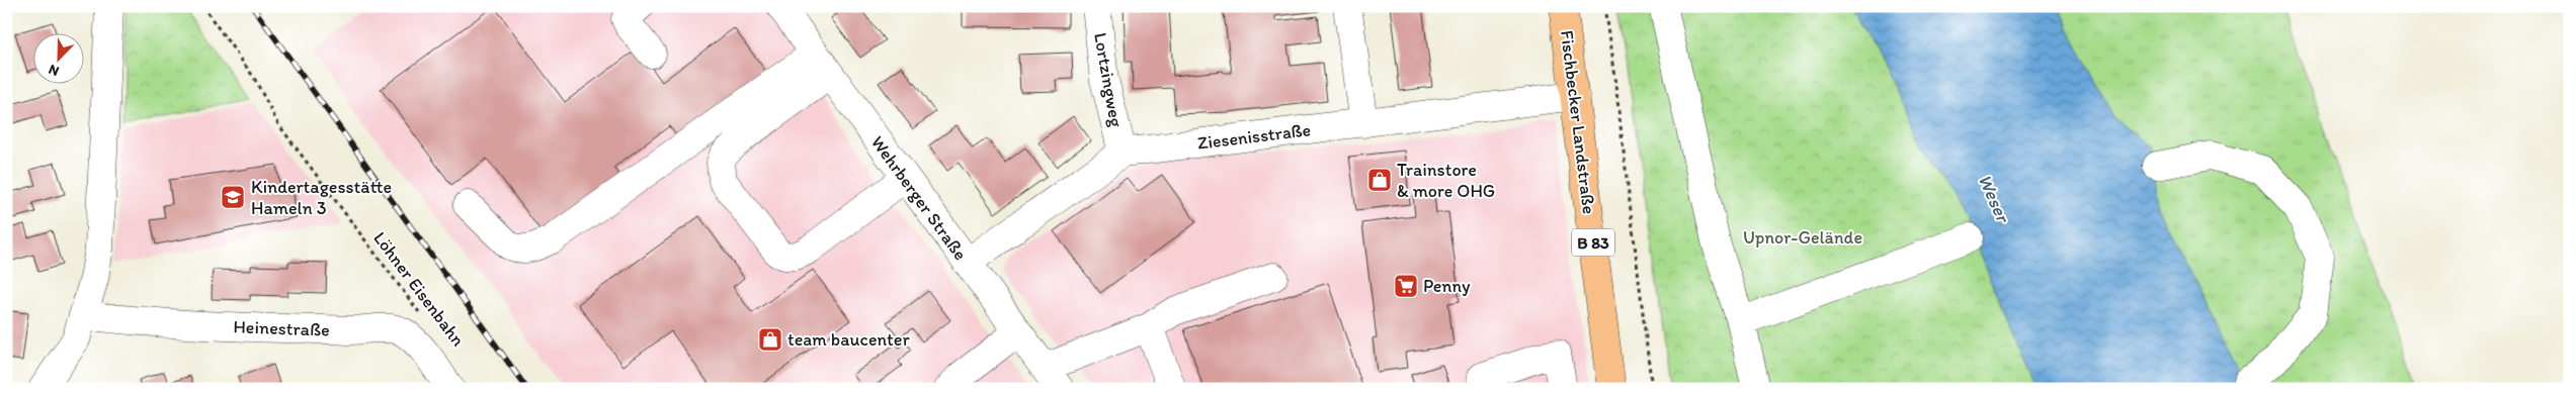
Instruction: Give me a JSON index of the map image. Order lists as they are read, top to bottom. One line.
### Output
{"streets":{"main road":["Fischbecker Landstraße","B 83"],"street":["Lortzingweg","Ziesenisstraße","Wehrberger Straße","Heinestraße"],"path":["Löhner Eisenbahn"]},"crossings":[["Lortzingweg","Ziesenisstraße"],["Fischbecker Landstraße","Ziesenisstraße"],["Ziesenisstraße","Wehrberger Straße"]],"water":["Weser"],"parks":["Upnor-Gelände"],"places":{"shop":["Trainstore & more OHG","team baucenter"],"school or university":["Kindertagesstätte Hameln 3"],"supermarket":["Penny"]},"north":"bottom left"}
